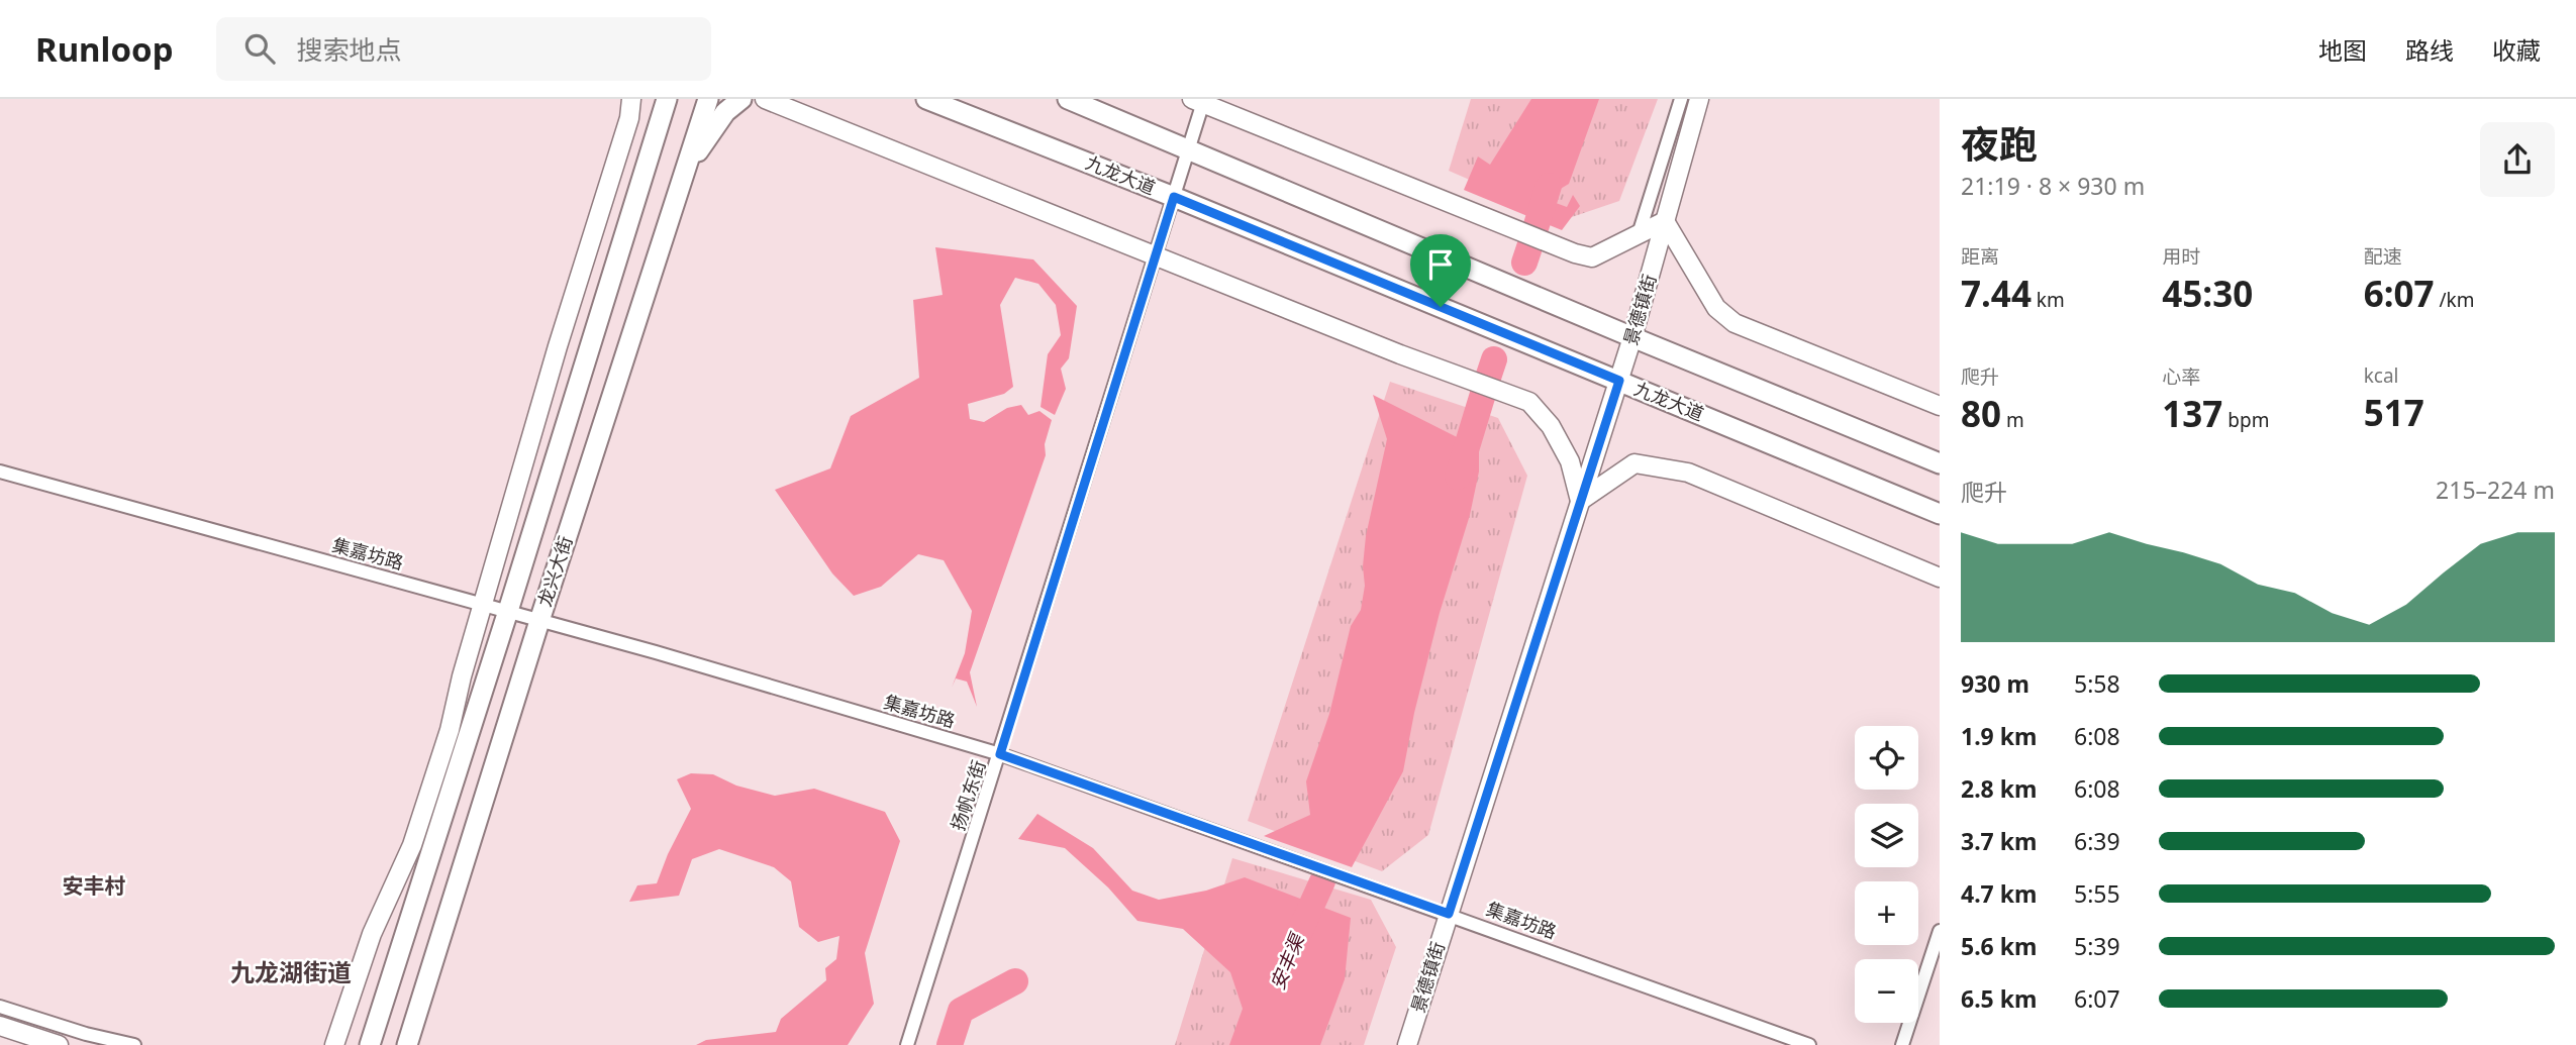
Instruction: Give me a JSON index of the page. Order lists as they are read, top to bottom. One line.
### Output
{"streets":{"main road":["九龙大道","景德镇街","龙兴大街"],"street":["集嘉坊路","扬帆东街"]},"crossings":[["九龙大道","景德镇街"],["九龙大道","扬帆东街"],["景德镇街","集嘉坊路"],["集嘉坊路","龙兴大街"],["集嘉坊路","扬帆东街"]],"districts":["安丰村","九龙湖街道"],"water":["安丰渠"],"page":{"header":"Runloop","search":"搜索地点","nav":["地图","路线","收藏"],"heading":["夜跑","21:19 · 8 × 930 m"],"stats":[["距离","7.44 km"],["用时","45:30"],["配速","6:07 /km"],["爬升","80 m"],["心率","137 bpm"],["kcal","517"]],"chart":["爬升","215–224 m"],"list":[{"name":"930 m","note":"5:58"},{"name":"1.9 km","note":"6:08"},{"name":"2.8 km","note":"6:08"},{"name":"3.7 km","note":"6:39"},{"name":"4.7 km","note":"5:55"},{"name":"5.6 km","note":"5:39"},{"name":"6.5 km","note":"6:07"}],"map_buttons":["+","−"]}}
